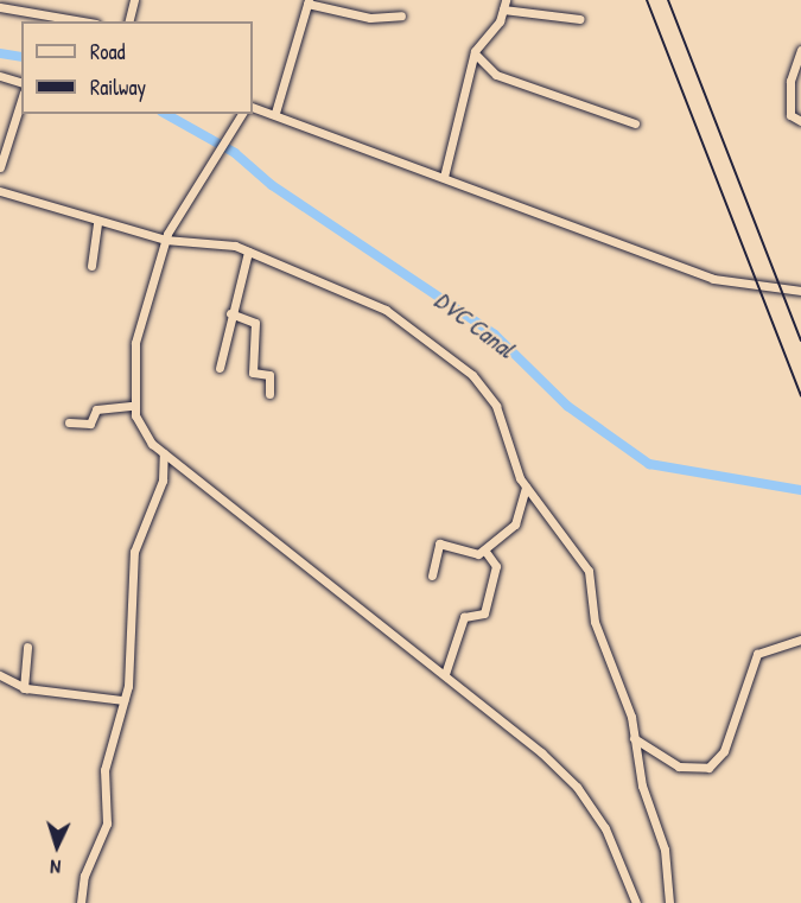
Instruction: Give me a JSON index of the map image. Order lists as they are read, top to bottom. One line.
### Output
{"water":["DVC Canal"],"legend":["Road","Railway"],"north":"bottom"}
